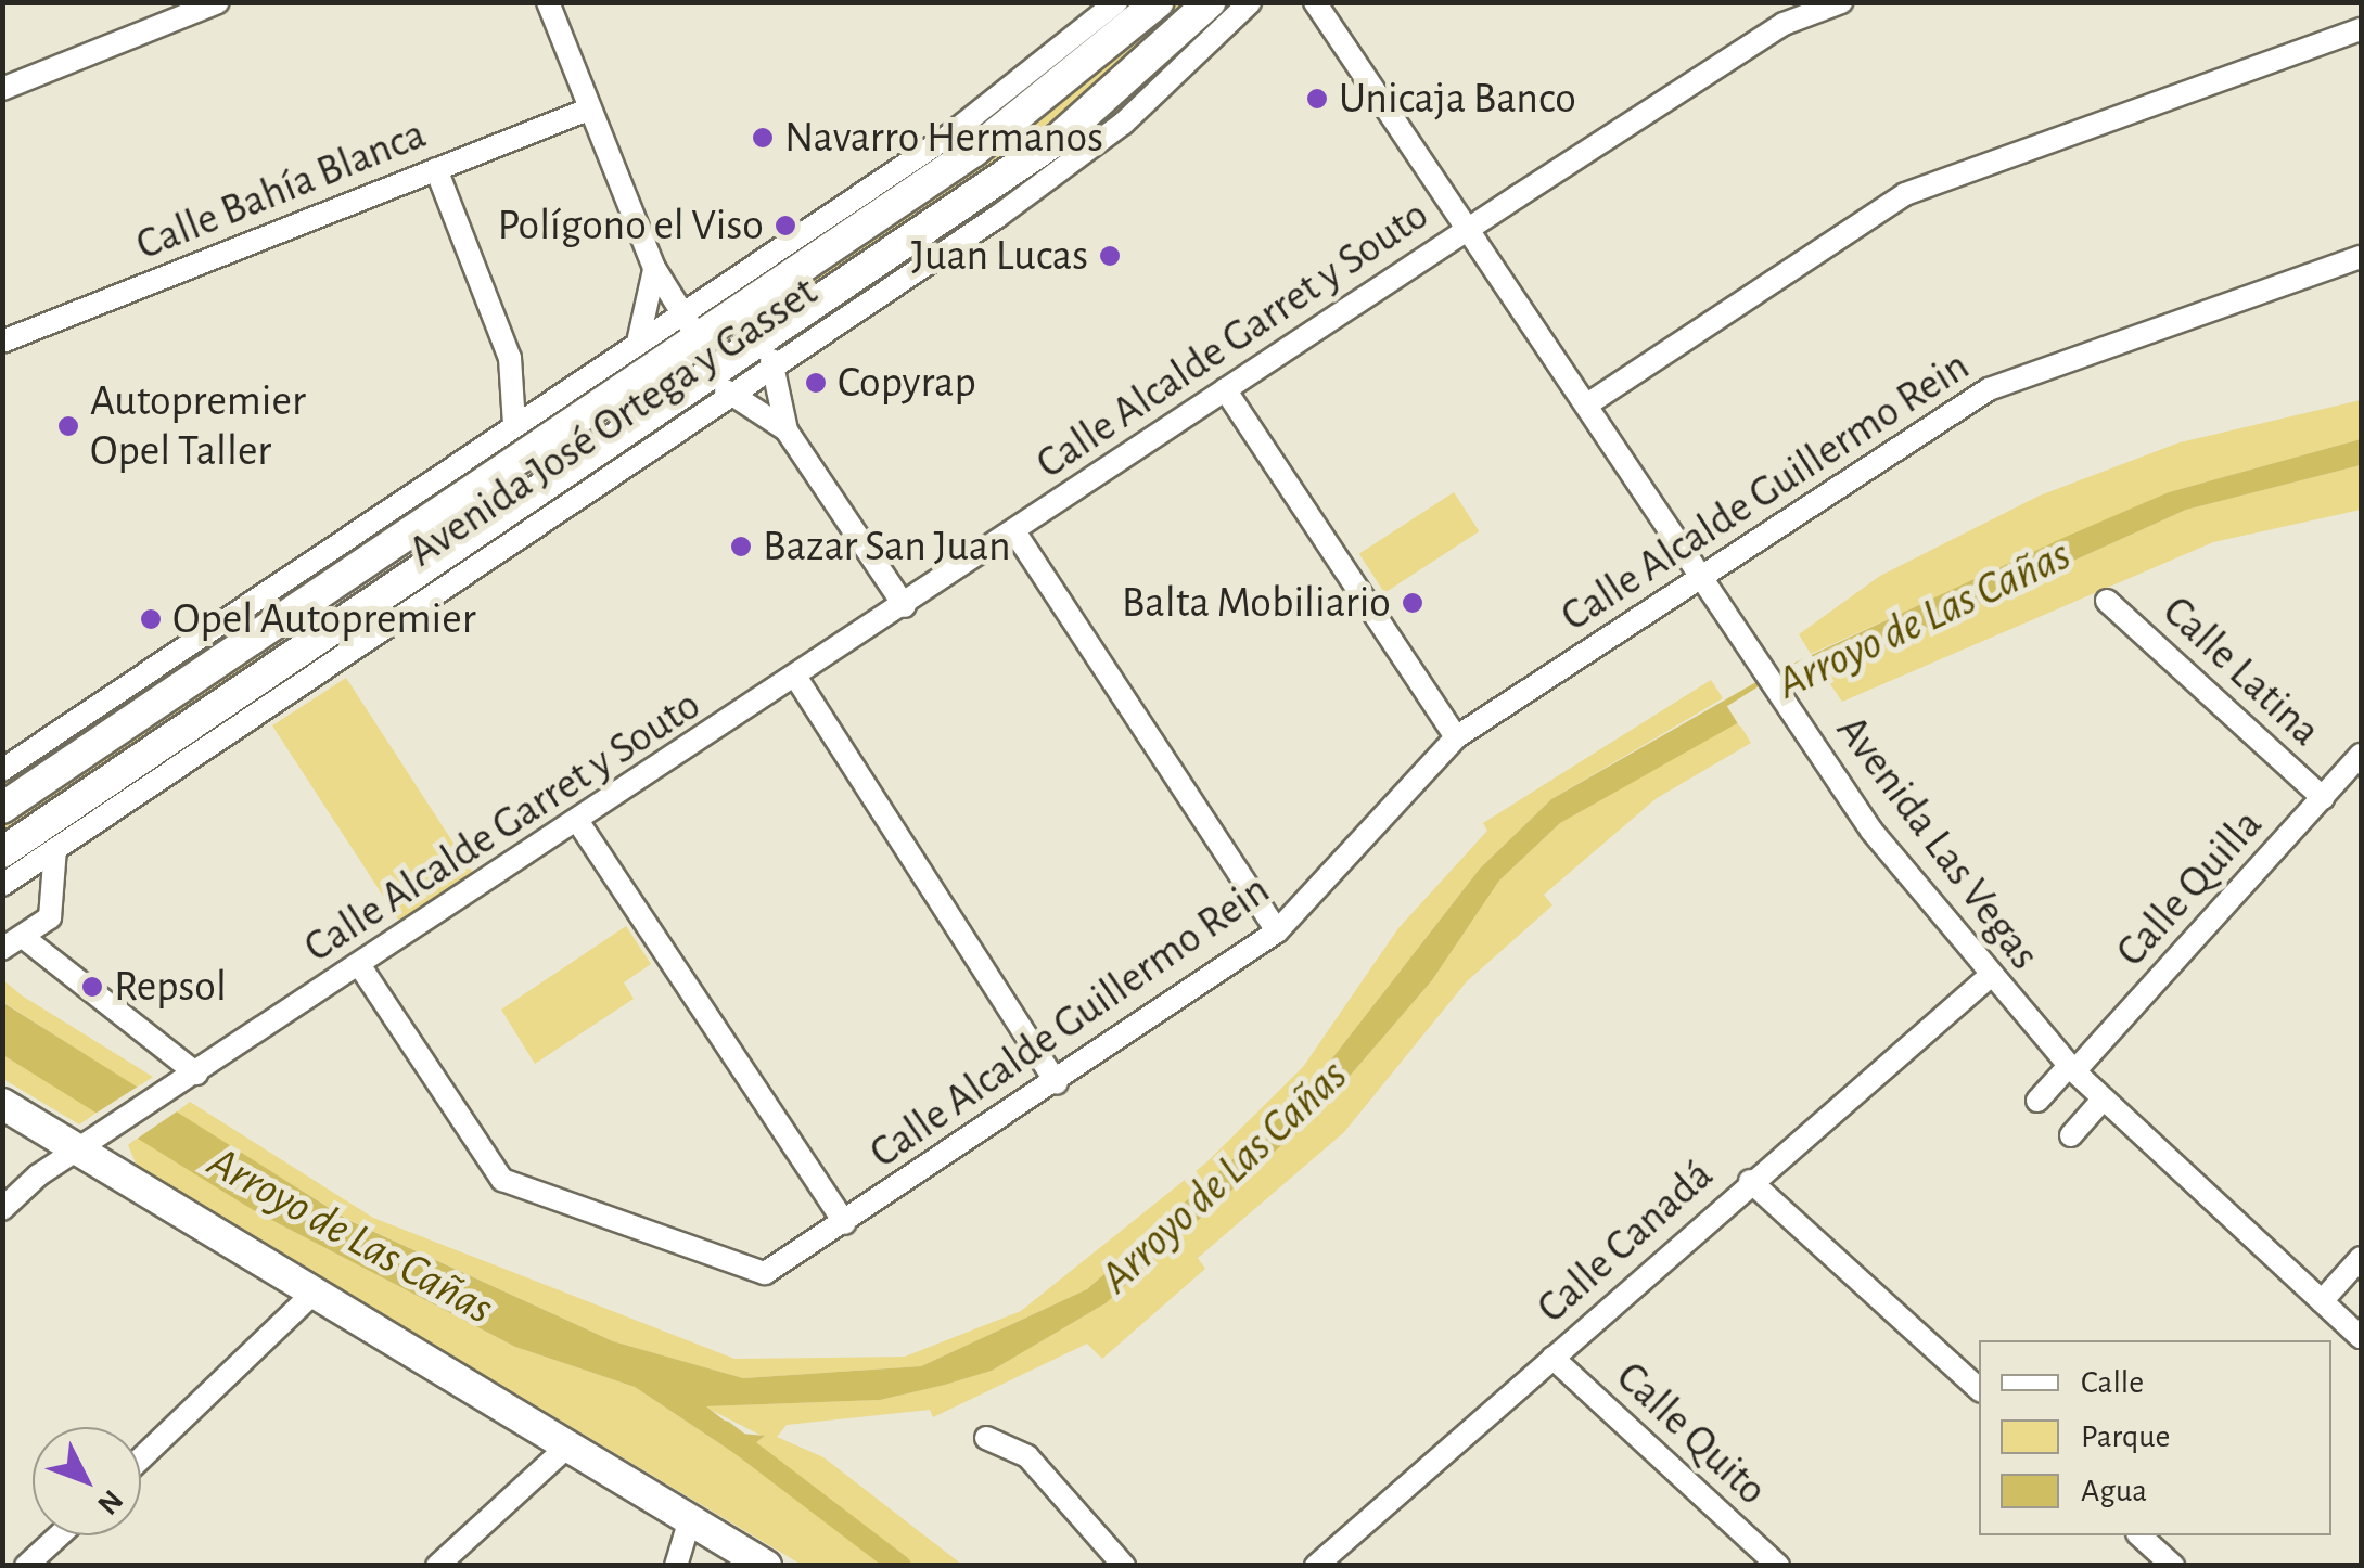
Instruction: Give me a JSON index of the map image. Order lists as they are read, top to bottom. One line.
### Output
{"streets":{"main road":["Avenida José Ortega y Gasset"],"street":["Calle Bahía Blanca","Calle Alcalde Garret y Souto","Calle Alcalde Guillermo Rein","Calle Latina","Avenida Las Vegas","Calle Quilla","Calle Canadá","Calle Quito"]},"crossings":[["Calle Alcalde Garret y Souto","Calle Alcalde Guillermo Rein"],["Calle Alcalde Garret y Souto","Avenida Las Vegas"],["Calle Alcalde Guillermo Rein","Avenida Las Vegas"],["Calle Latina","Calle Quilla"],["Avenida Las Vegas","Calle Quilla"],["Avenida Las Vegas","Calle Canadá"],["Calle Canadá","Calle Quito"]],"water":["Arroyo de Las Cañas"],"places":["Unicaja Banco","Navarro Hermanos","Polígono el Viso","Juan Lucas","Copyrap","Autopremier Opel Taller","Bazar San Juan","Balta Mobiliario","Opel Autopremier","Repsol"],"legend":["Calle","Parque","Agua"],"north":"bottom right"}
